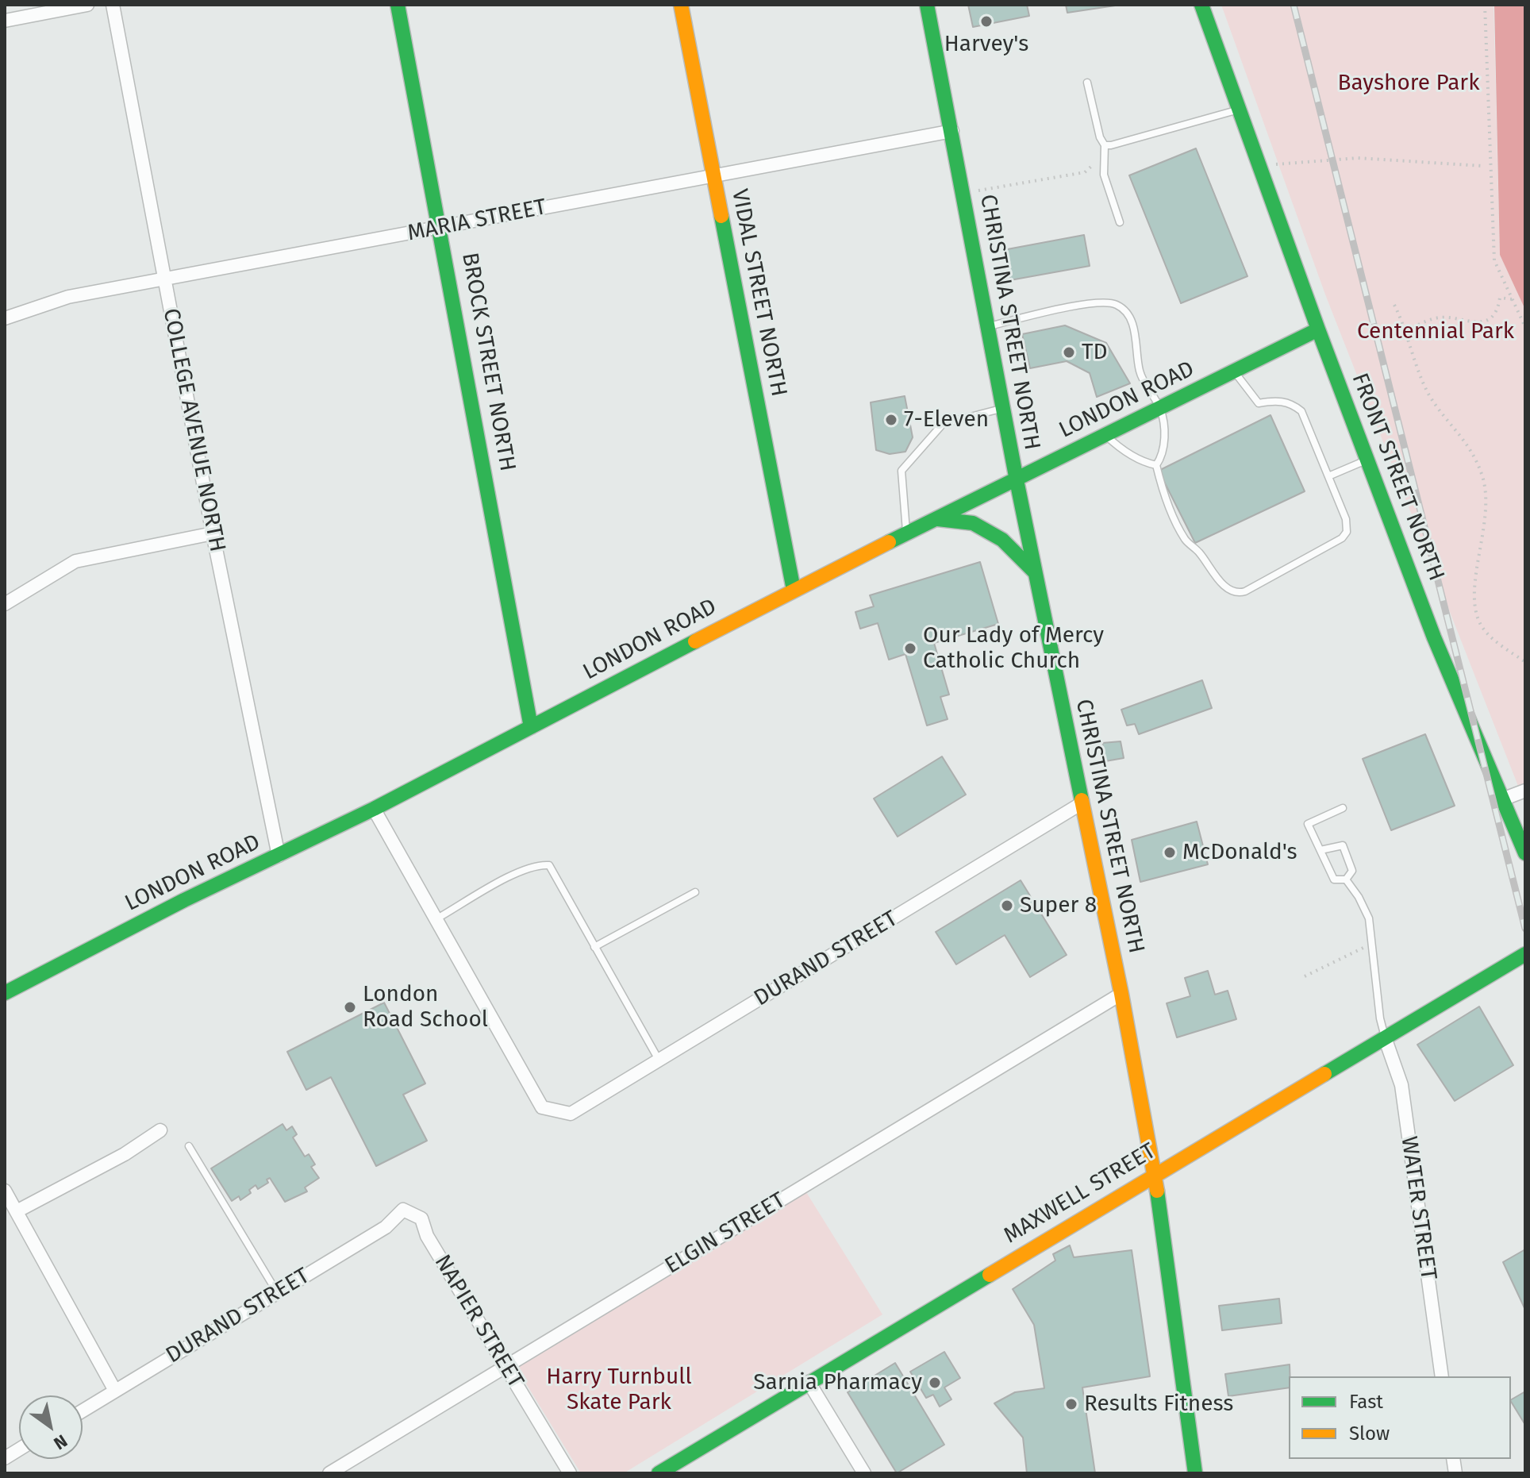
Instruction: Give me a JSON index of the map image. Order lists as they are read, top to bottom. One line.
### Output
{"streets":{"main road":["VIDAL STREET NORTH","CHRISTINA STREET NORTH","BROCK STREET NORTH","LONDON ROAD","FRONT STREET NORTH","MAXWELL STREET"],"street":["MARIA STREET","COLLEGE AVENUE NORTH","DURAND STREET","WATER STREET","ELGIN STREET","NAPIER STREET"]},"crossings":[["MARIA STREET","VIDAL STREET NORTH"],["MARIA STREET","CHRISTINA STREET NORTH"],["MARIA STREET","BROCK STREET NORTH"],["MARIA STREET","COLLEGE AVENUE NORTH"],["VIDAL STREET NORTH","LONDON ROAD"],["CHRISTINA STREET NORTH","LONDON ROAD"],["CHRISTINA STREET NORTH","DURAND STREET"],["CHRISTINA STREET NORTH","MAXWELL STREET"],["CHRISTINA STREET NORTH","ELGIN STREET"],["BROCK STREET NORTH","LONDON ROAD"],["LONDON ROAD","COLLEGE AVENUE NORTH"],["LONDON ROAD","FRONT STREET NORTH"],["DURAND STREET","NAPIER STREET"],["MAXWELL STREET","WATER STREET"],["ELGIN STREET","NAPIER STREET"]],"parks":["Bayshore Park","Centennial Park","Harry Turnbull Skate Park"],"places":["Harvey's","TD","7-Eleven","Our Lady of Mercy Catholic Church","McDonald's","Super 8","London Road School","Sarnia Pharmacy","Results Fitness"],"legend":["Fast","Slow"],"north":"bottom right"}
